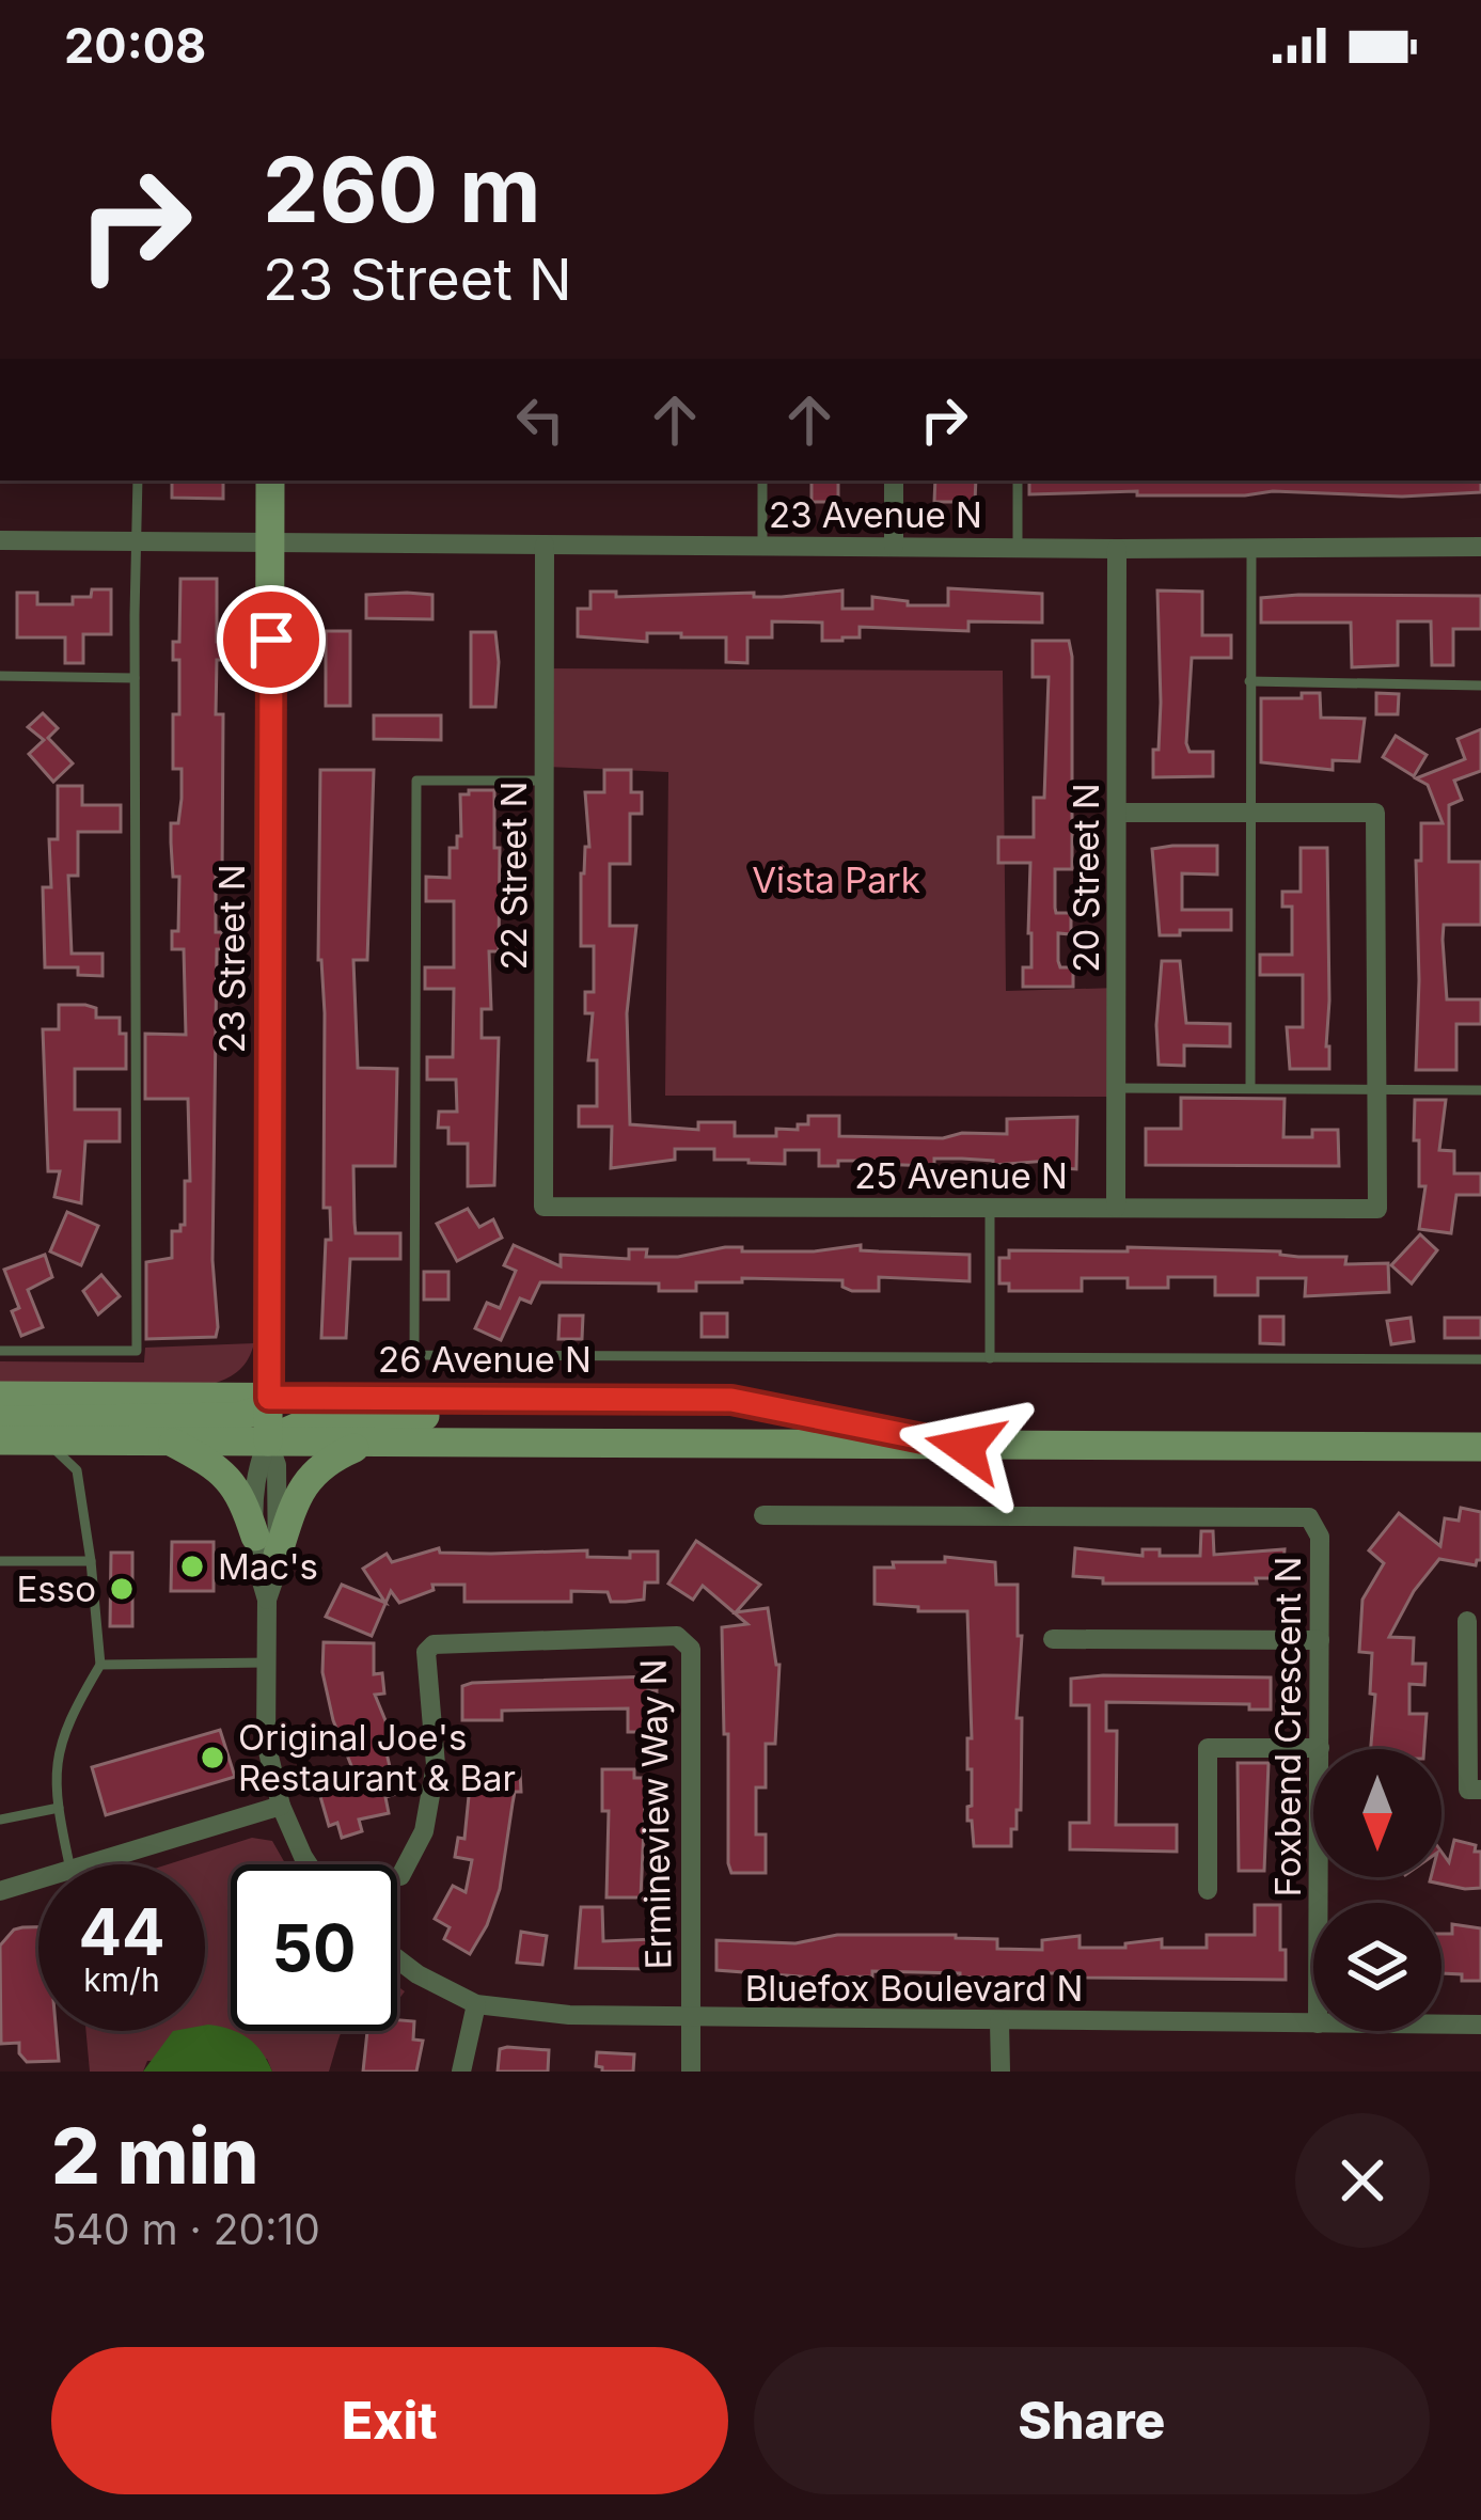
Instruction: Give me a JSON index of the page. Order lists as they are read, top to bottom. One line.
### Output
{"streets":{"main road":["23 Street N","26 Avenue N"],"street":["23 Avenue N","22 Street N","20 Street N","25 Avenue N","Foxbend Crescent N","Ermineview Way N","Bluefox Boulevard N"]},"crossings":[["23 Avenue N","22 Street N"],["23 Avenue N","20 Street N"],["23 Avenue N","23 Street N"],["22 Street N","25 Avenue N"],["20 Street N","25 Avenue N"],["23 Street N","26 Avenue N"],["Ermineview Way N","Bluefox Boulevard N"]],"parks":["Vista Park"],"places":["Mac's","Esso","Original Joe's Restaurant & Bar"],"north":"bottom","page":{"status":"20:08","turn":["260 m","23 Street N"],"speed":"44 km/h","limit":"50","heading":["2 min","540 m · 20:10"],"buttons":["Exit","Share"]}}
